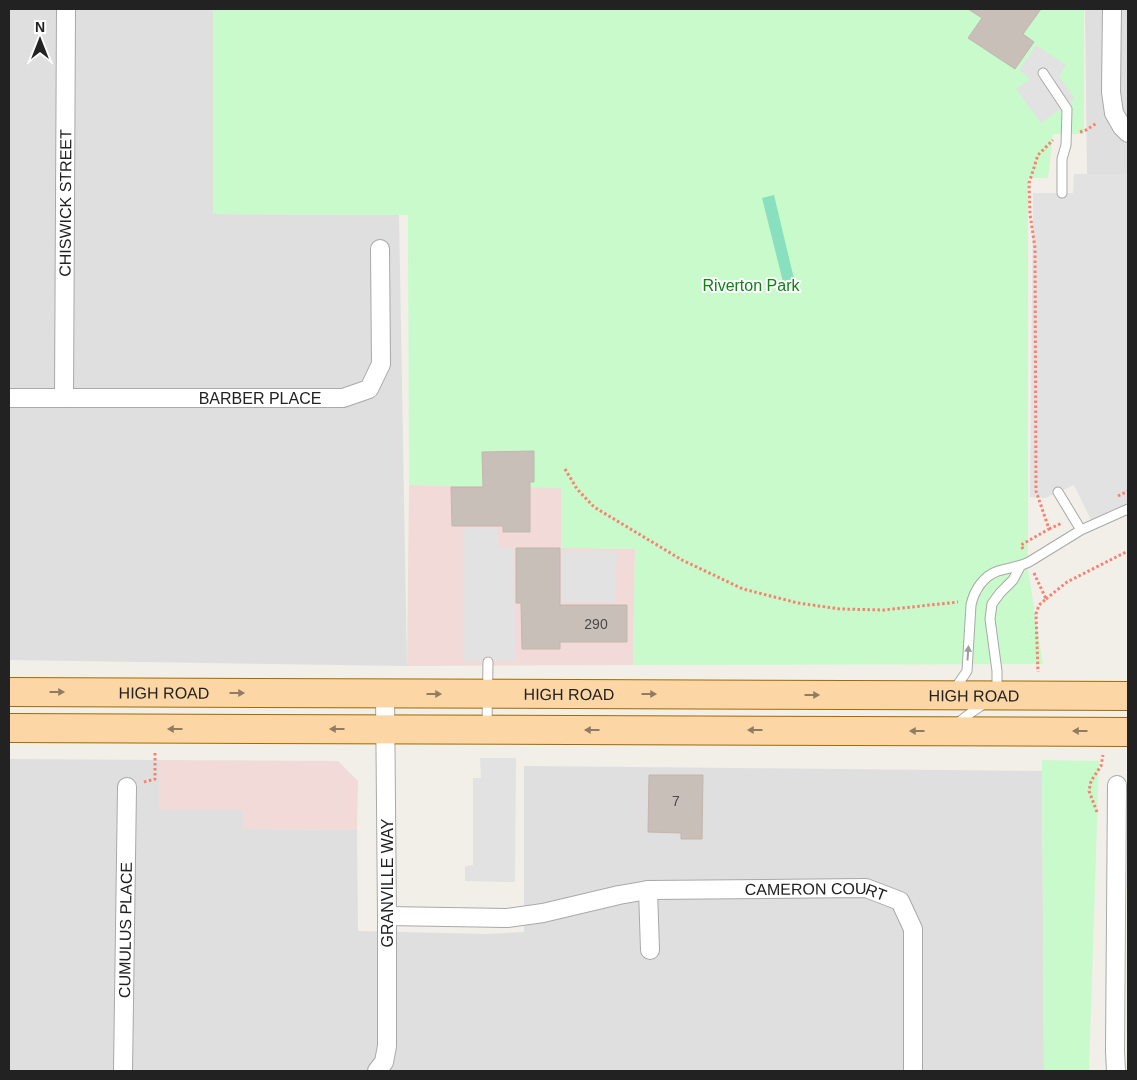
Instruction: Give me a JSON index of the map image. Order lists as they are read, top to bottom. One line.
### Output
{"streets":{"main road":["HIGH ROAD"],"street":["CHISWICK STREET","BARBER PLACE","GRANVILLE WAY","CAMERON COURT","CUMULUS PLACE"]},"crossings":[["CHISWICK STREET","BARBER PLACE"],["HIGH ROAD","GRANVILLE WAY"],["GRANVILLE WAY","CAMERON COURT"]],"parks":["Riverton Park"],"house_numbers":["290","7"],"north":"top"}
